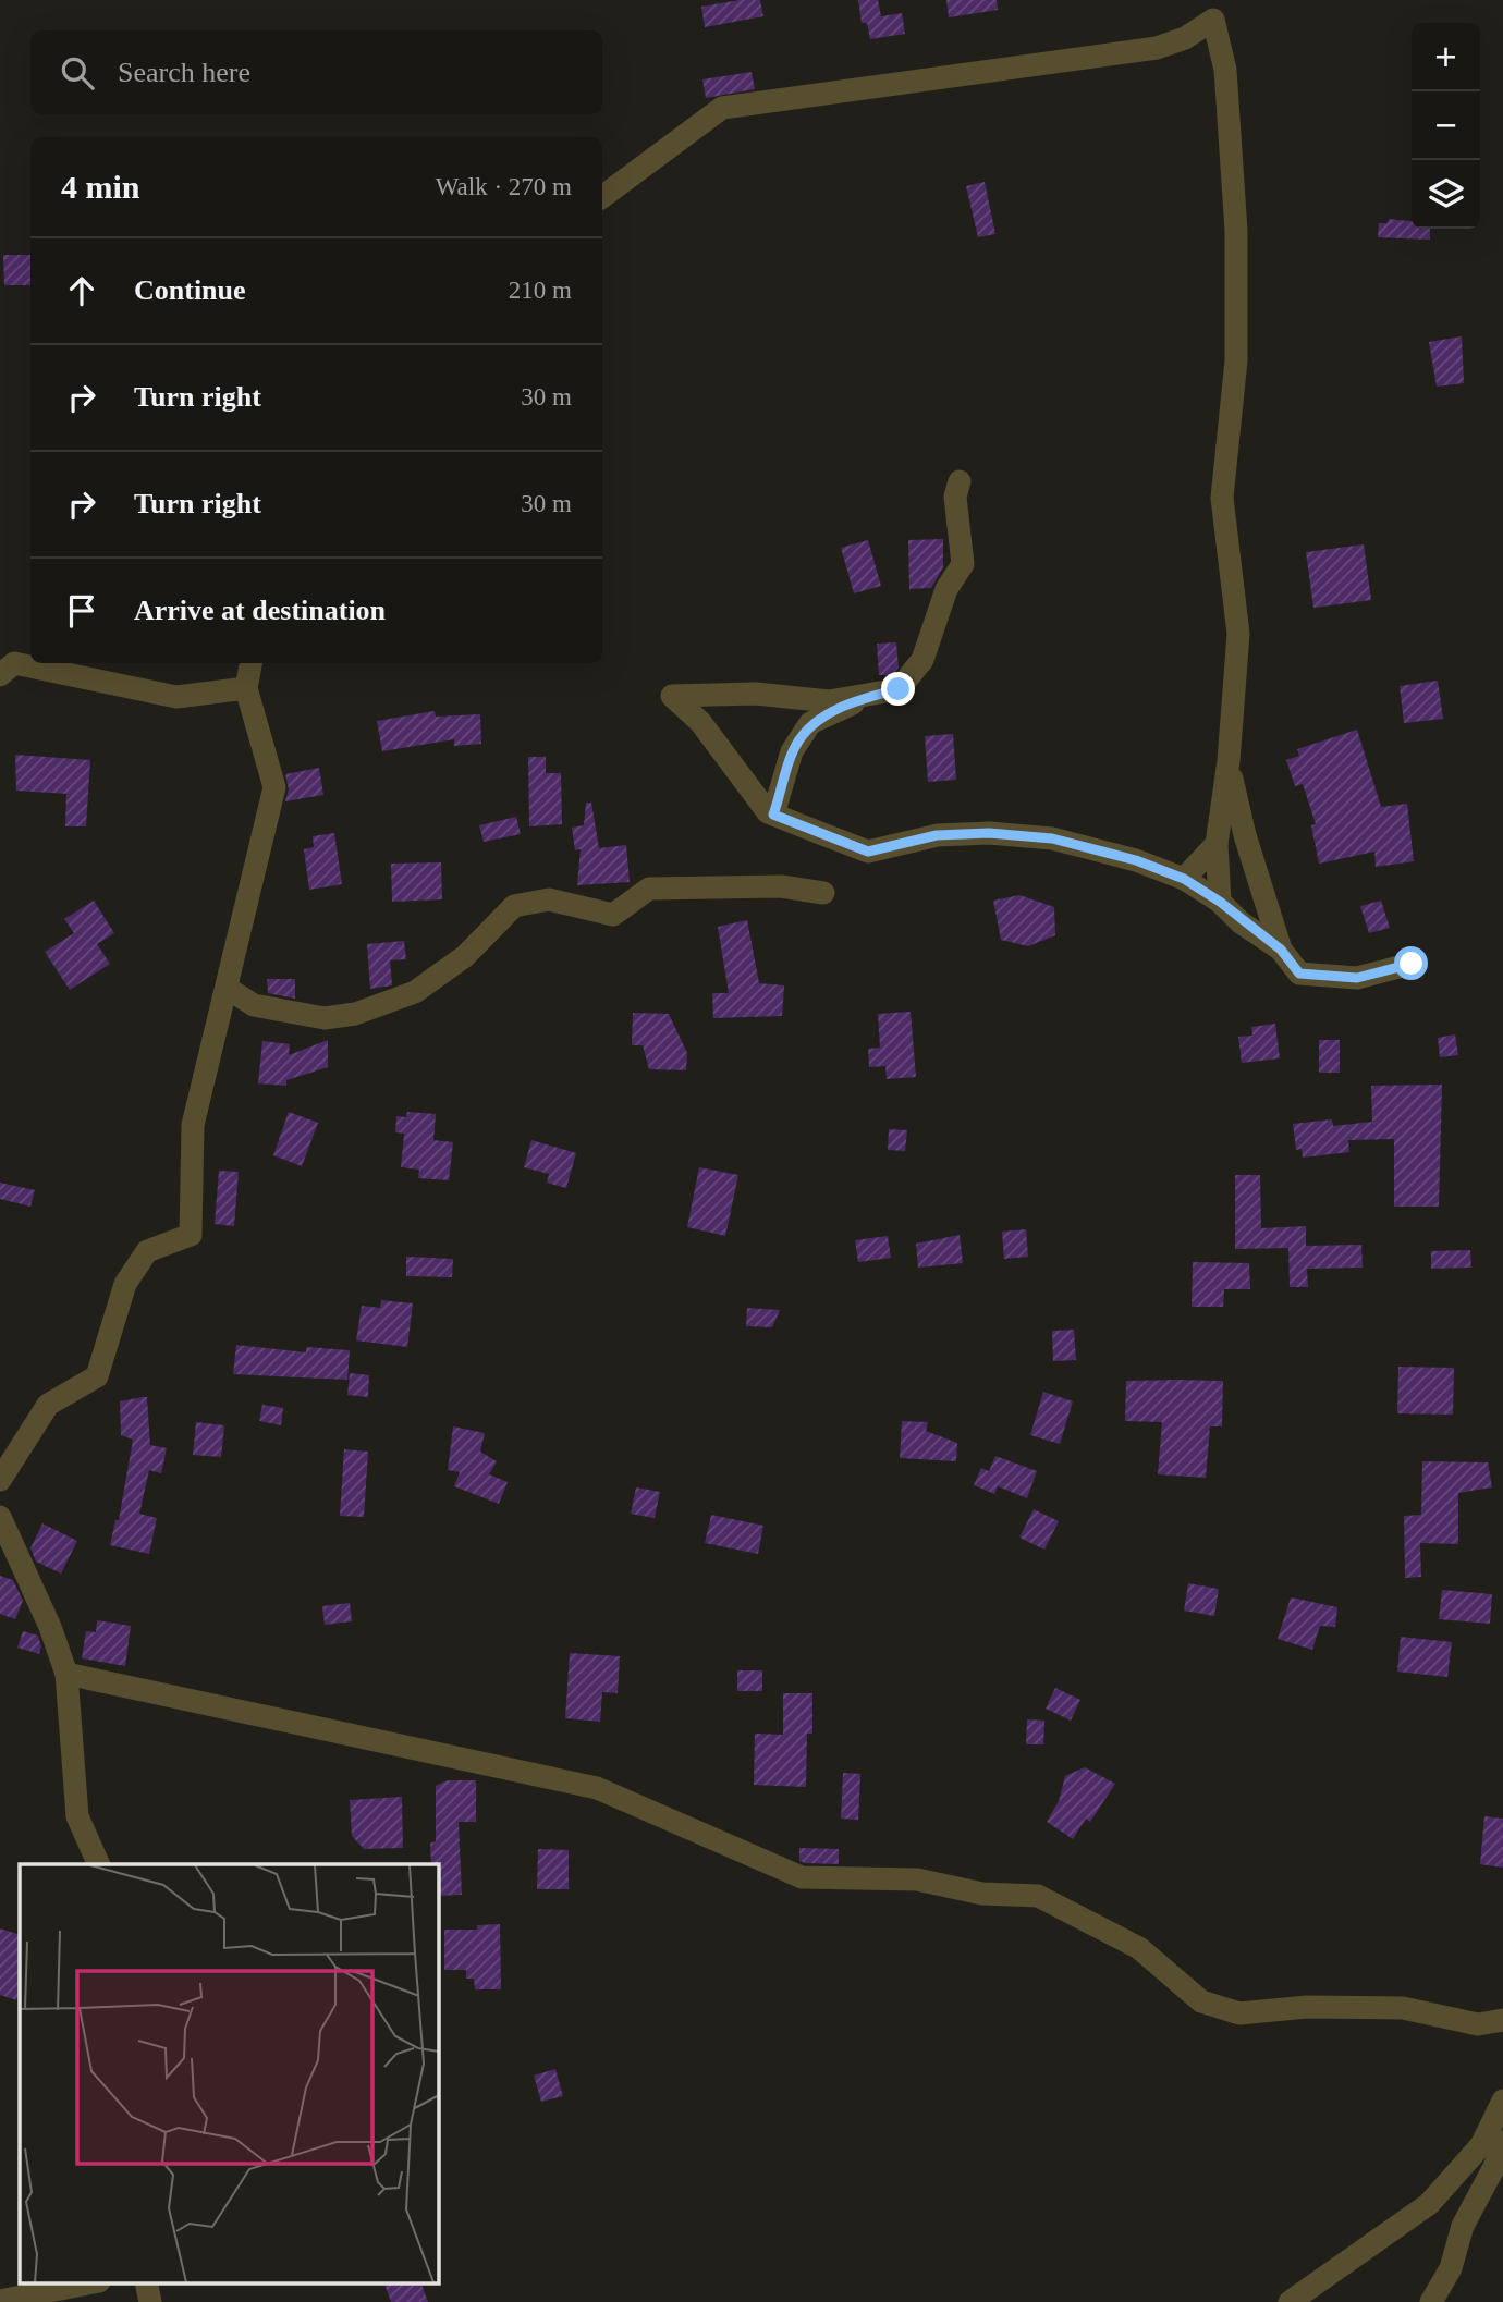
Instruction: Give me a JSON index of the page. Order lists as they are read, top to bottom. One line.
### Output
{"page":{"map_buttons":["+","−"],"search":"Search here","heading":["4 min","Walk · 270 m"],"list":[["Continue","210 m"],["Turn right","30 m"],["Turn right","30 m"],"Arrive at destination"]}}
